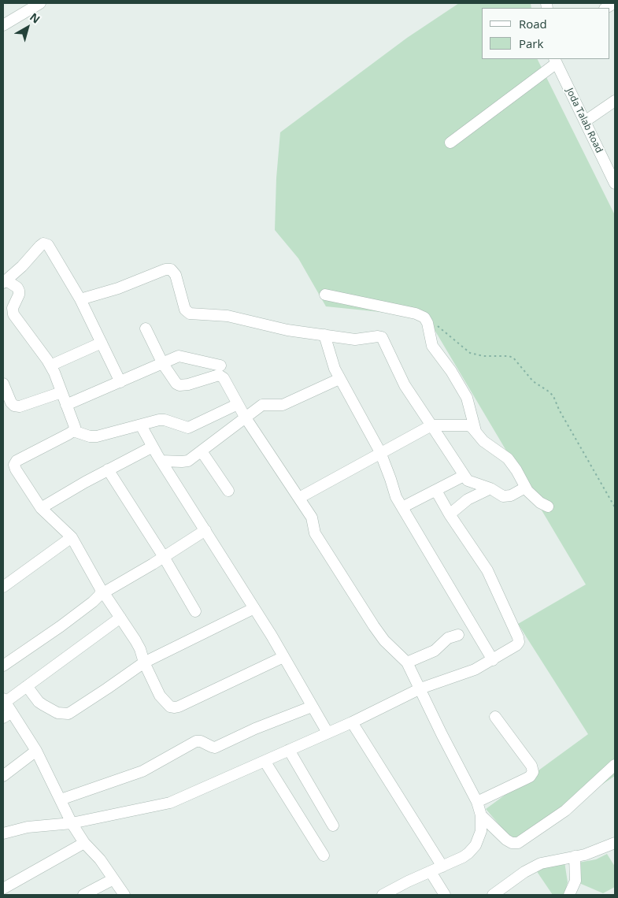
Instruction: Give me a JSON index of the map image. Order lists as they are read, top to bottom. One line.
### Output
{"streets":{"street":["Joda Talab Road"]},"legend":["Road","Park"],"north":"top right"}
